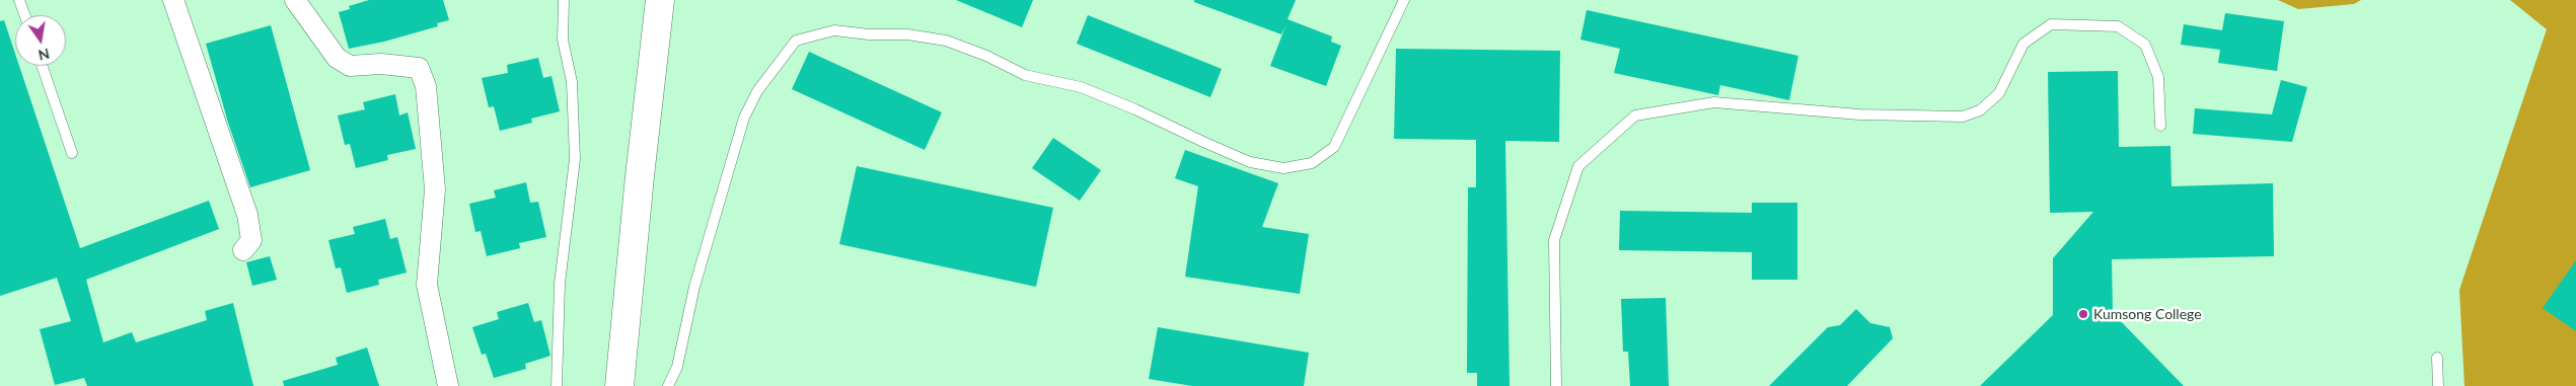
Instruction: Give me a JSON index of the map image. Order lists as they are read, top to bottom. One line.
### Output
{"places":["Kumsong College"],"north":"bottom"}
